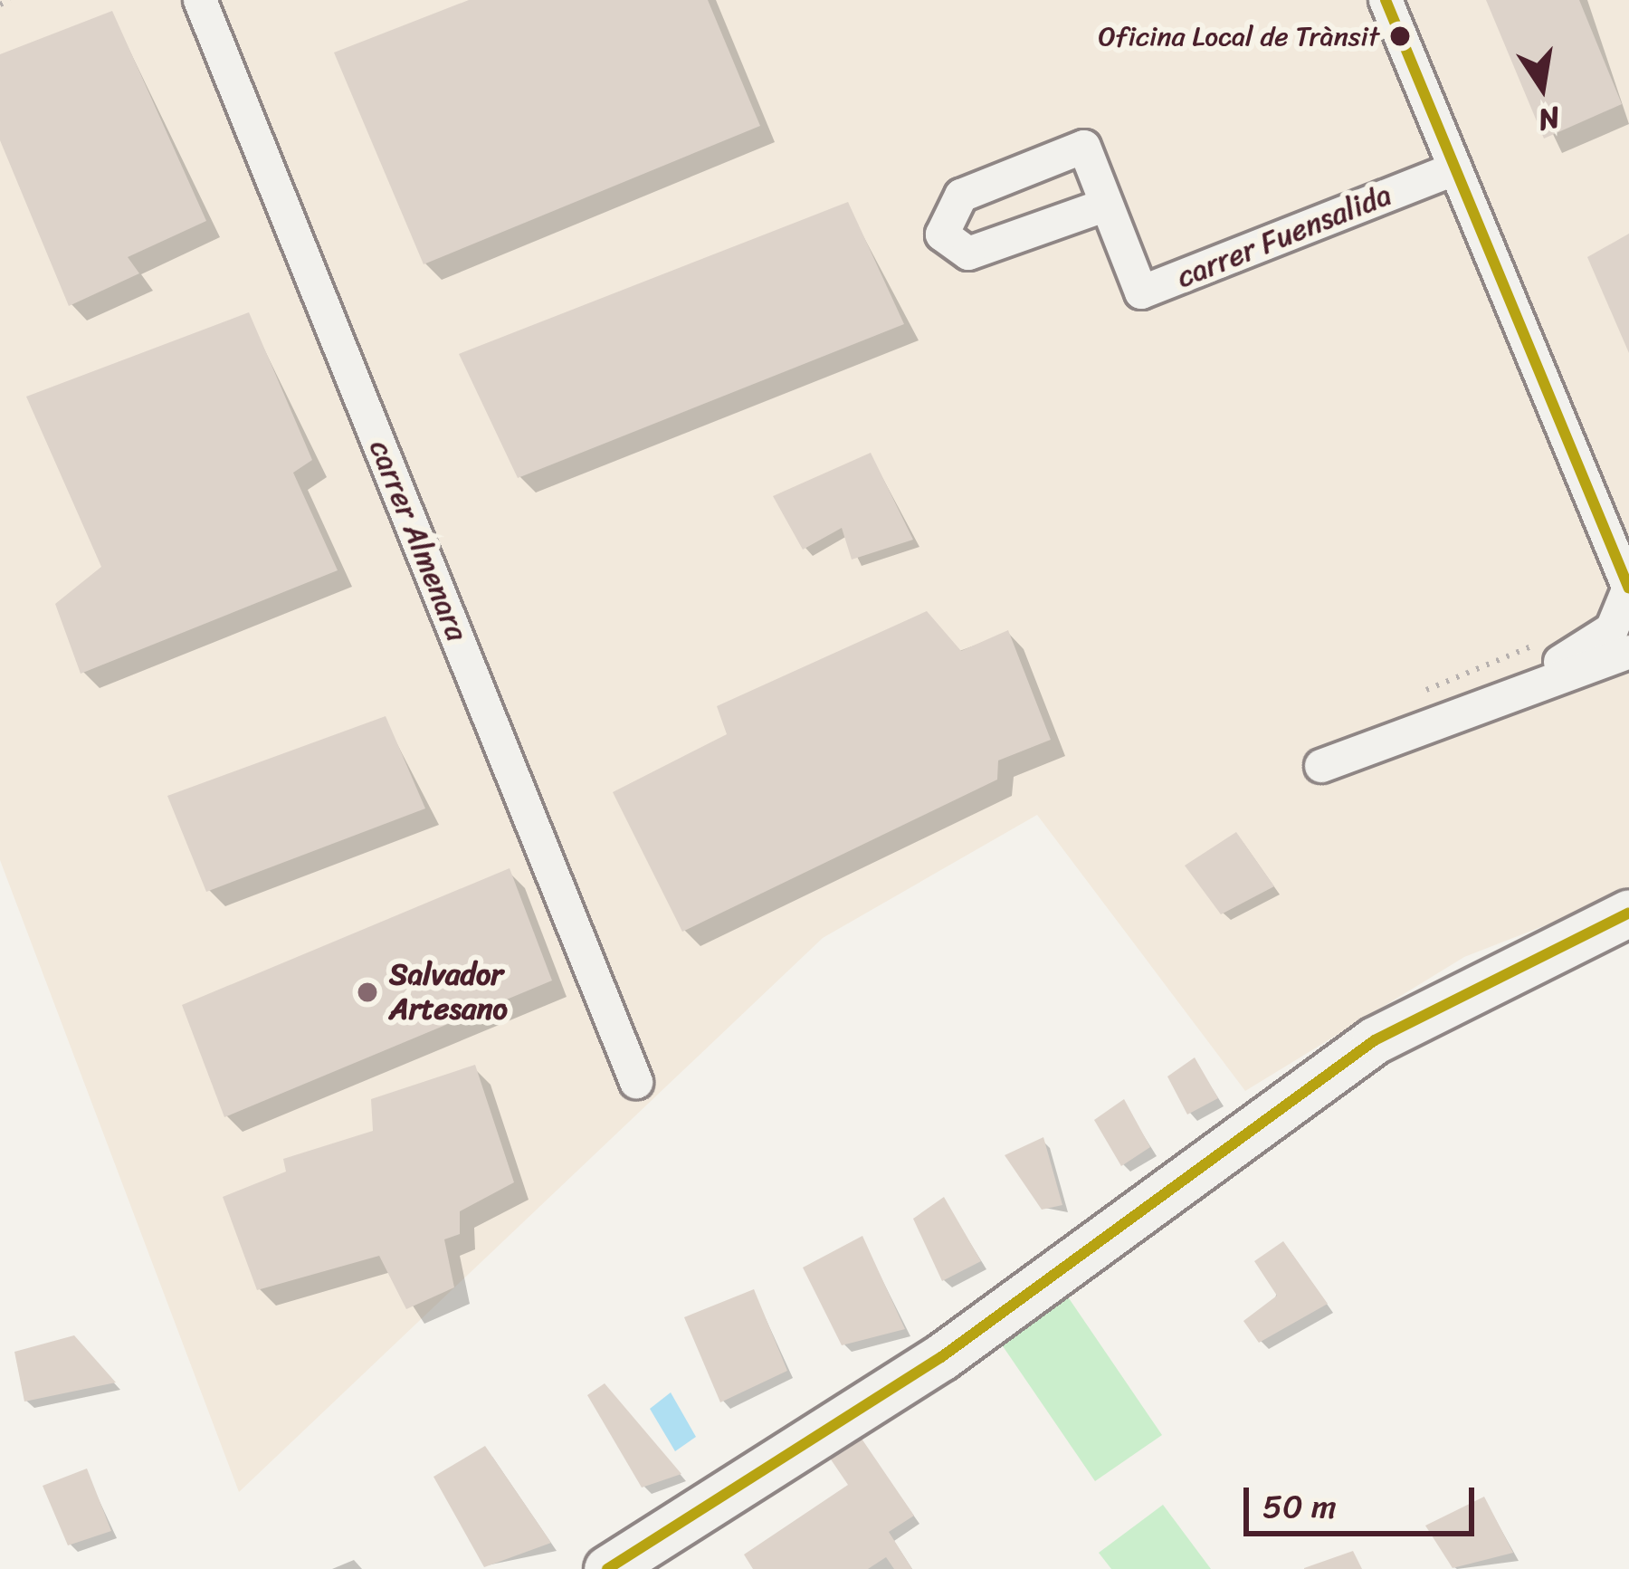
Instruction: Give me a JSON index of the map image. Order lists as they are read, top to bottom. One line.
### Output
{"streets":{"street":["carrer Fuensalida","carrer Almenara"]},"places":["Oficina Local de Trànsit","Salvador Artesano"],"scale_bar":"50 m","north":"bottom"}
